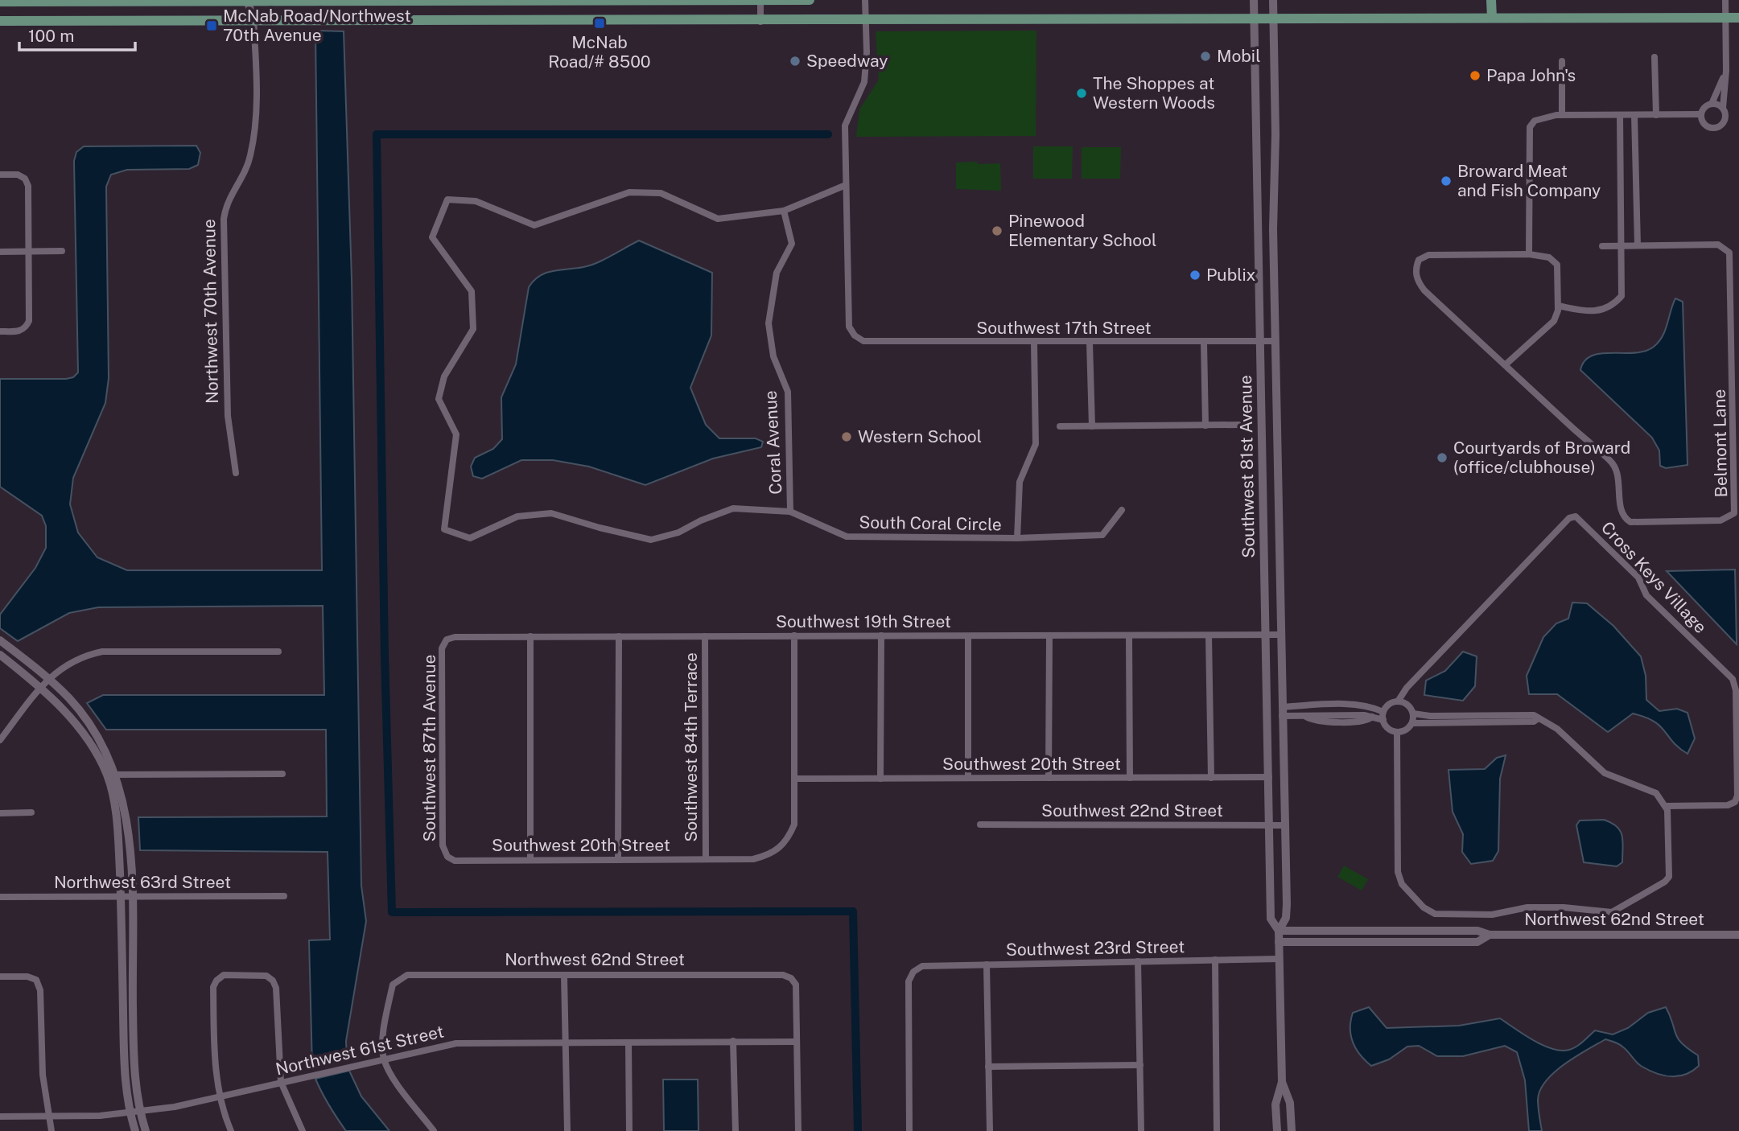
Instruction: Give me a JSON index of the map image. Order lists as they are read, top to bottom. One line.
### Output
{"streets":{"street":["Northwest 70th Avenue","Southwest 17th Street","Coral Avenue","Belmont Lane","Southwest 81st Avenue","South Coral Circle","Cross Keys Village","Southwest 19th Street","Southwest 84th Terrace","Southwest 87th Avenue","Southwest 20th Street","Southwest 22nd Street","Northwest 63rd Street","Northwest 62nd Street","Southwest 23rd Street","Northwest 61st Street"]},"crossings":[["Southwest 17th Street","Southwest 81st Avenue"],["Coral Avenue","South Coral Circle"],["Southwest 81st Avenue","Southwest 19th Street"],["Southwest 81st Avenue","Southwest 20th Street"],["Southwest 81st Avenue","Southwest 22nd Street"],["Southwest 81st Avenue","Northwest 62nd Street"],["Southwest 81st Avenue","Southwest 23rd Street"],["Southwest 19th Street","Southwest 84th Terrace"],["Southwest 19th Street","Southwest 87th Avenue"],["Southwest 84th Terrace","Southwest 20th Street"],["Southwest 87th Avenue","Southwest 20th Street"],["Northwest 62nd Street","Northwest 61st Street"]],"places":{"transit":["McNab Road/# 8500","McNab Road/Northwest 70th Avenue"],"other":["Mobil","Speedway","Papa John's","The Shoppes at Western Woods","Broward Meat and Fish Company","Pinewood Elementary School","Publix","Western School","Courtyards of Broward (office/clubhouse)"]},"scale_bar":"100 m"}
